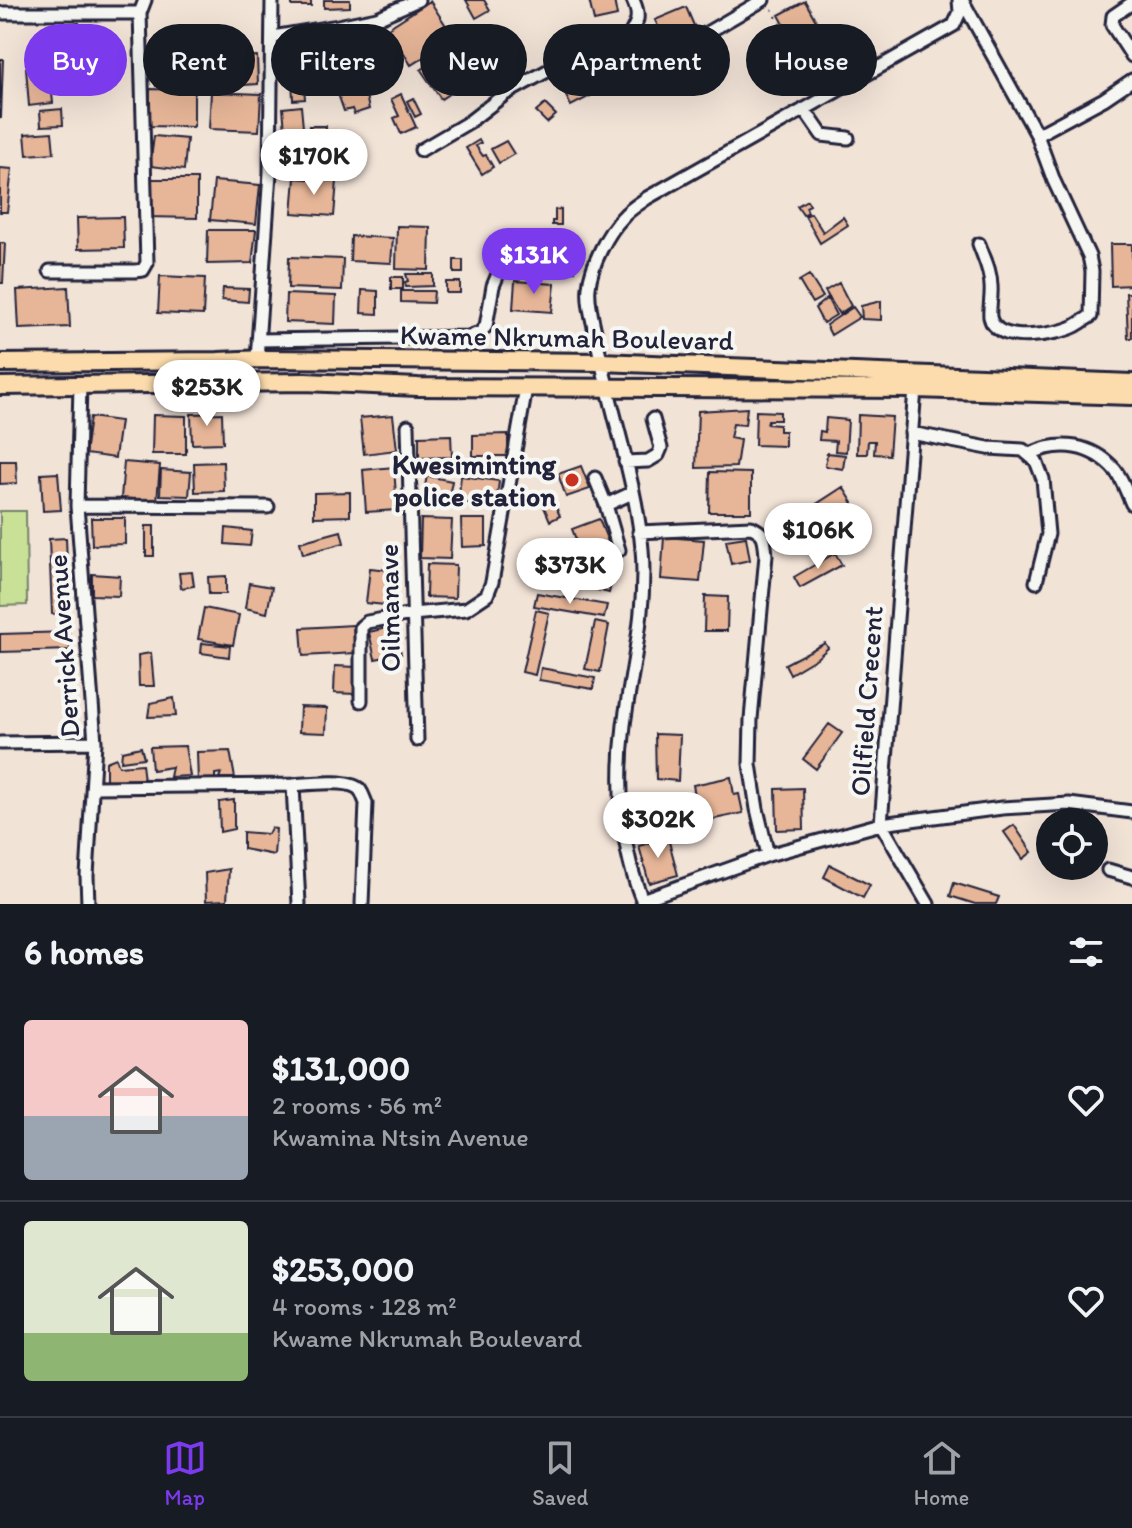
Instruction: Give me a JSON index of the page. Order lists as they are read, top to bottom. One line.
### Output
{"streets":{"highway":["Kwame Nkrumah Boulevard"],"street":["Oilmanave","Derrick Avenue","Oilfield Crecent"]},"crossings":[["Kwame Nkrumah Boulevard","Derrick Avenue"],["Kwame Nkrumah Boulevard","Oilfield Crecent"]],"places":["Kwesiminting police station"],"page":{"chip":["Buy","Rent","Filters","New","Apartment","House"],"price":["$170K","$131K","$253K","$106K","$373K","$302K"],"heading":"6 homes","list":[{"name":"$131,000","note":"2 rooms · 56 m² · Kwamina Ntsin Avenue"},{"name":"$253,000","note":"4 rooms · 128 m² · Kwame Nkrumah Boulevard"}],"tabs":["Map","Saved","Home"]}}
